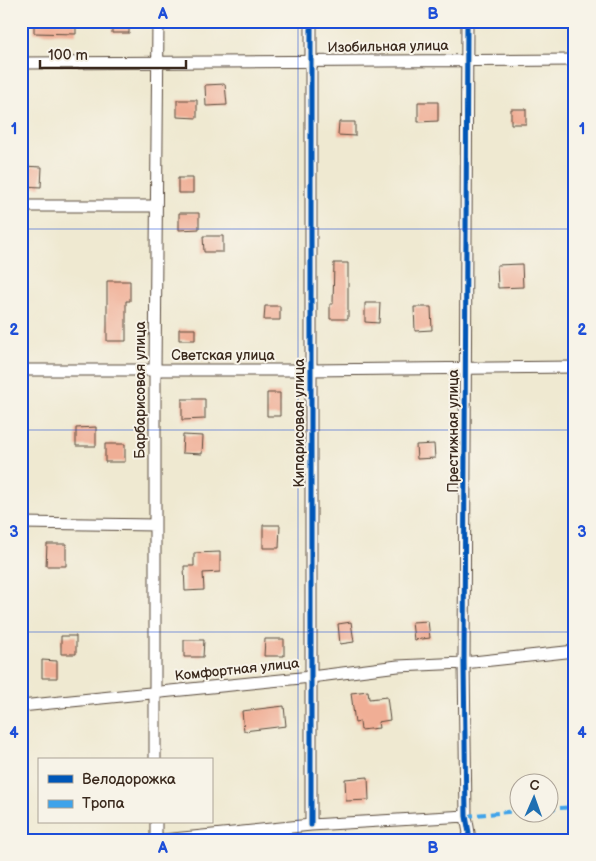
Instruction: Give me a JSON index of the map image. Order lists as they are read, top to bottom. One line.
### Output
{"streets":{"street":["Изобильная улица","Светская улица","Барбарисовая улица","Кипарисовая улица","Престижная улица","Комфортная улица"]},"crossings":[["Изобильная улица","Барбарисовая улица"],["Изобильная улица","Кипарисовая улица"],["Изобильная улица","Престижная улица"],["Светская улица","Барбарисовая улица"],["Светская улица","Кипарисовая улица"],["Светская улица","Престижная улица"],["Барбарисовая улица","Комфортная улица"],["Кипарисовая улица","Комфортная улица"],["Престижная улица","Комфортная улица"]],"legend":["Велодорожка","Тропа"],"scale_bar":"100 m","north":"top","grid":{"columns":["A","B"],"rows":["1","2","3","4"]}}
